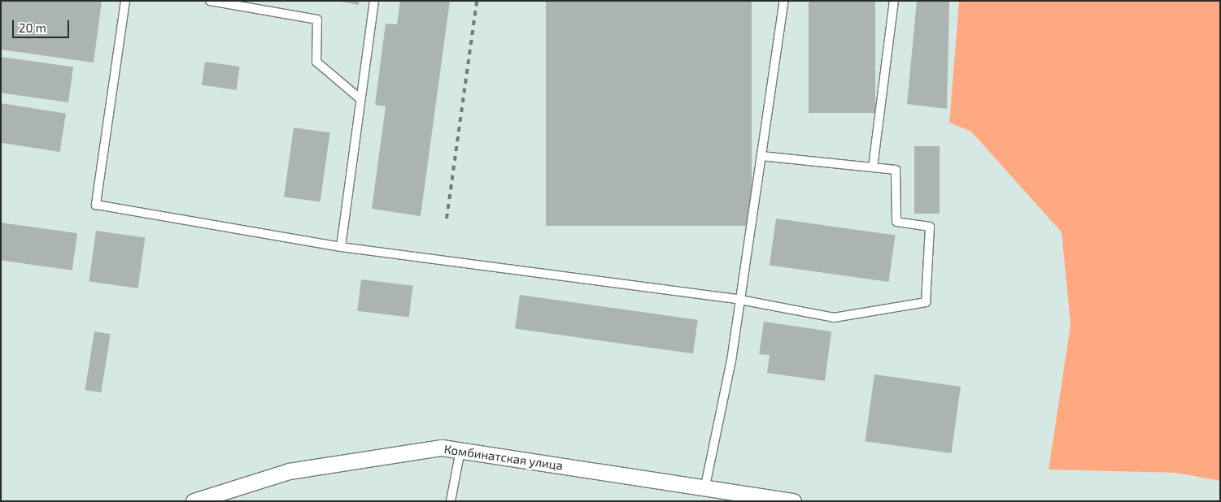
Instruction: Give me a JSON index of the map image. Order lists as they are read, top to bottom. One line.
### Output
{"streets":{"street":["Комбинатская улица"]},"scale_bar":"20 m"}
